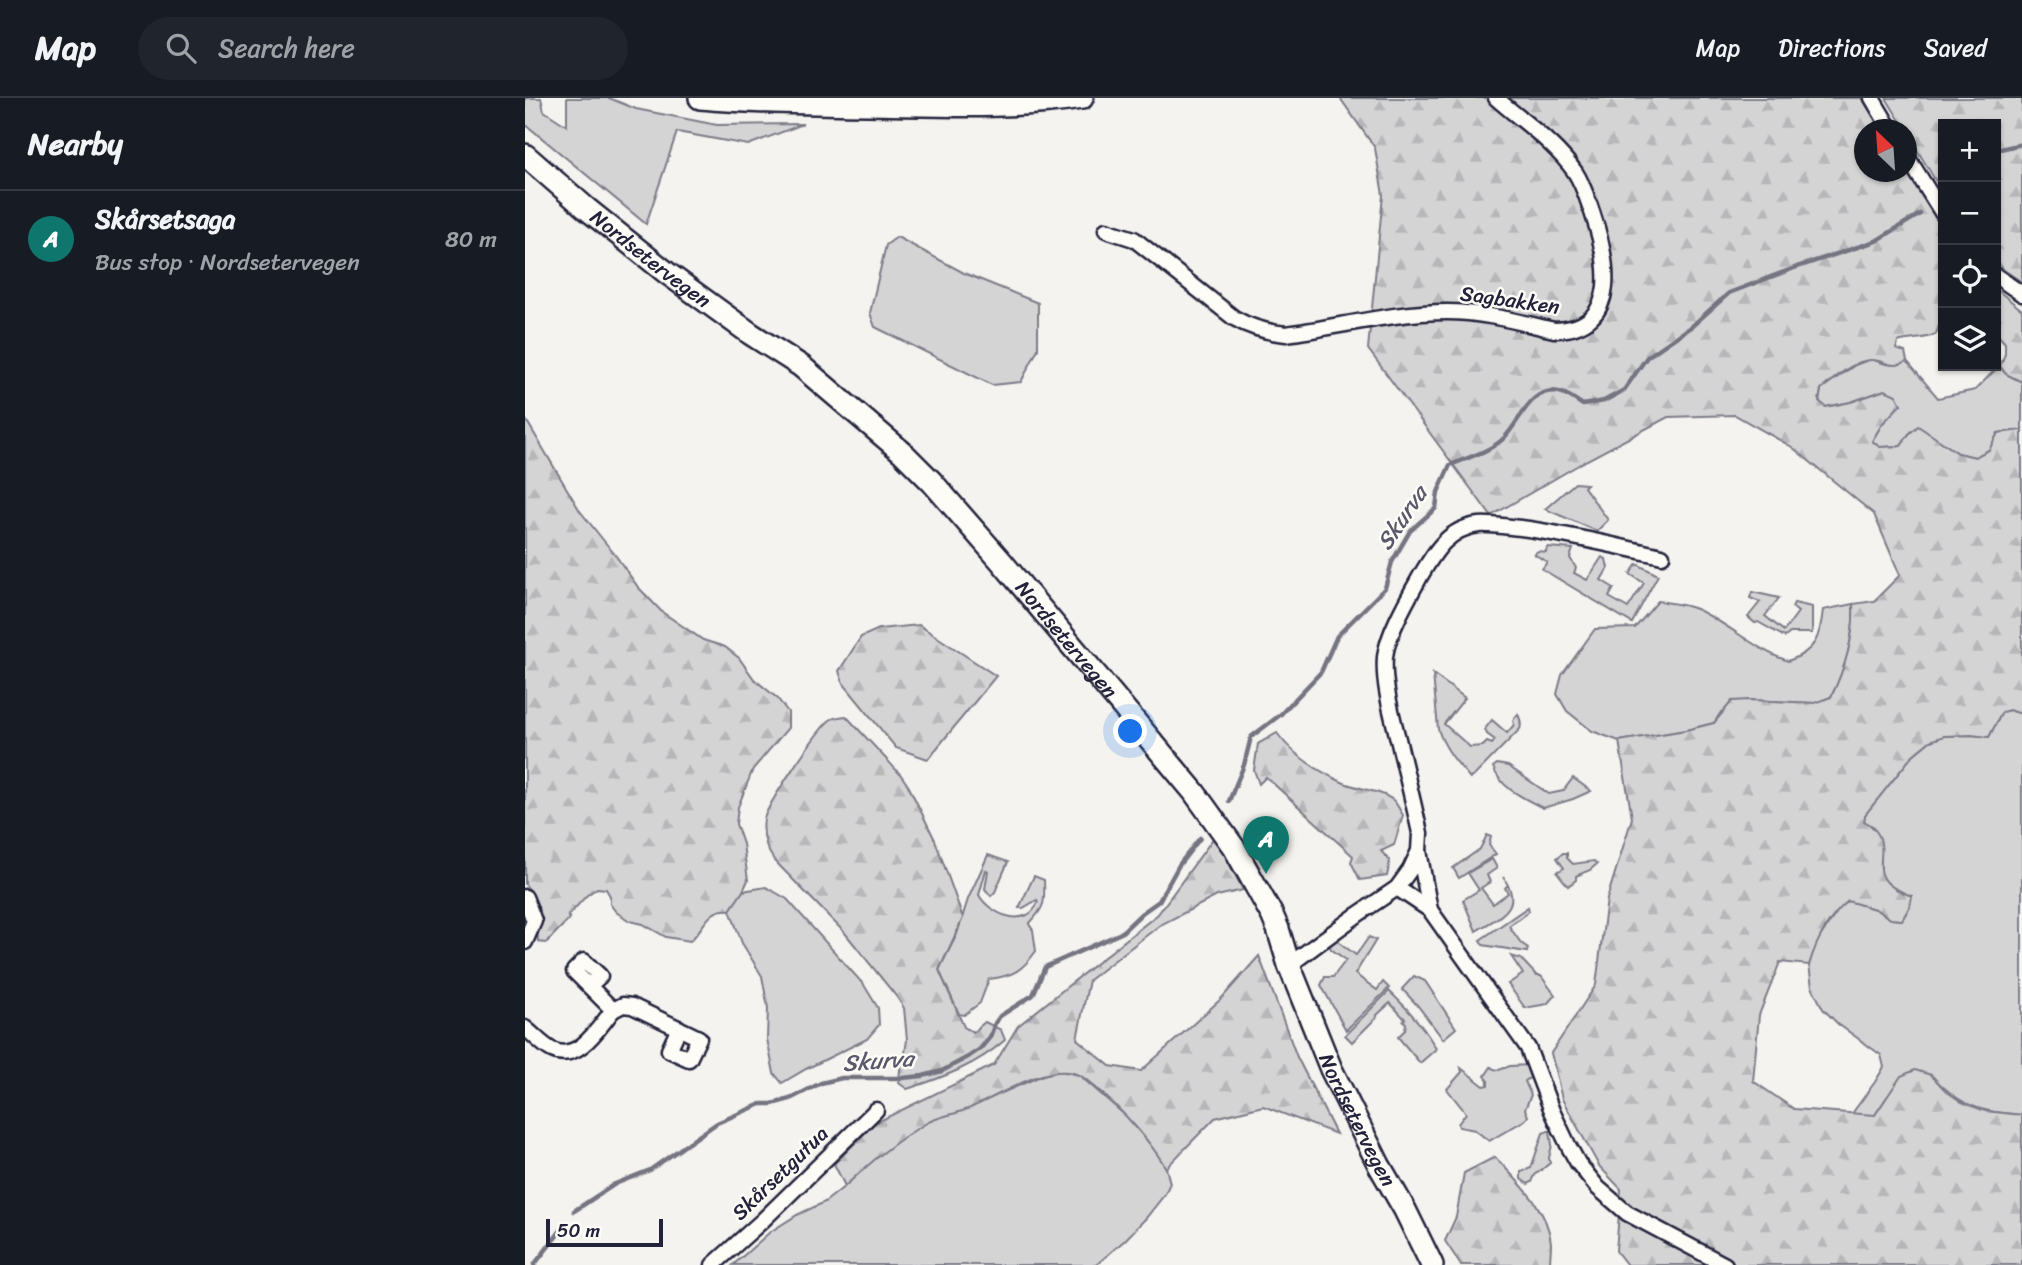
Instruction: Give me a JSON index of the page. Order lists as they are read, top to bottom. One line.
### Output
{"streets":{"main road":["Nordsetervegen"],"street":["Sagbakken","Skårsetgutua"]},"water":["Skurva"],"scale_bar":"50 m","north":"top left","page":{"header":"Map","search":"Search here","nav":["Map","Directions","Saved"],"heading":"Nearby","map_buttons":["+","−"],"list":[{"mark":"A","name":"Skårsetsaga","note":"Bus stop · Nordsetervegen","value":"80 m"}],"pins":"A","scale":"50 m"}}
